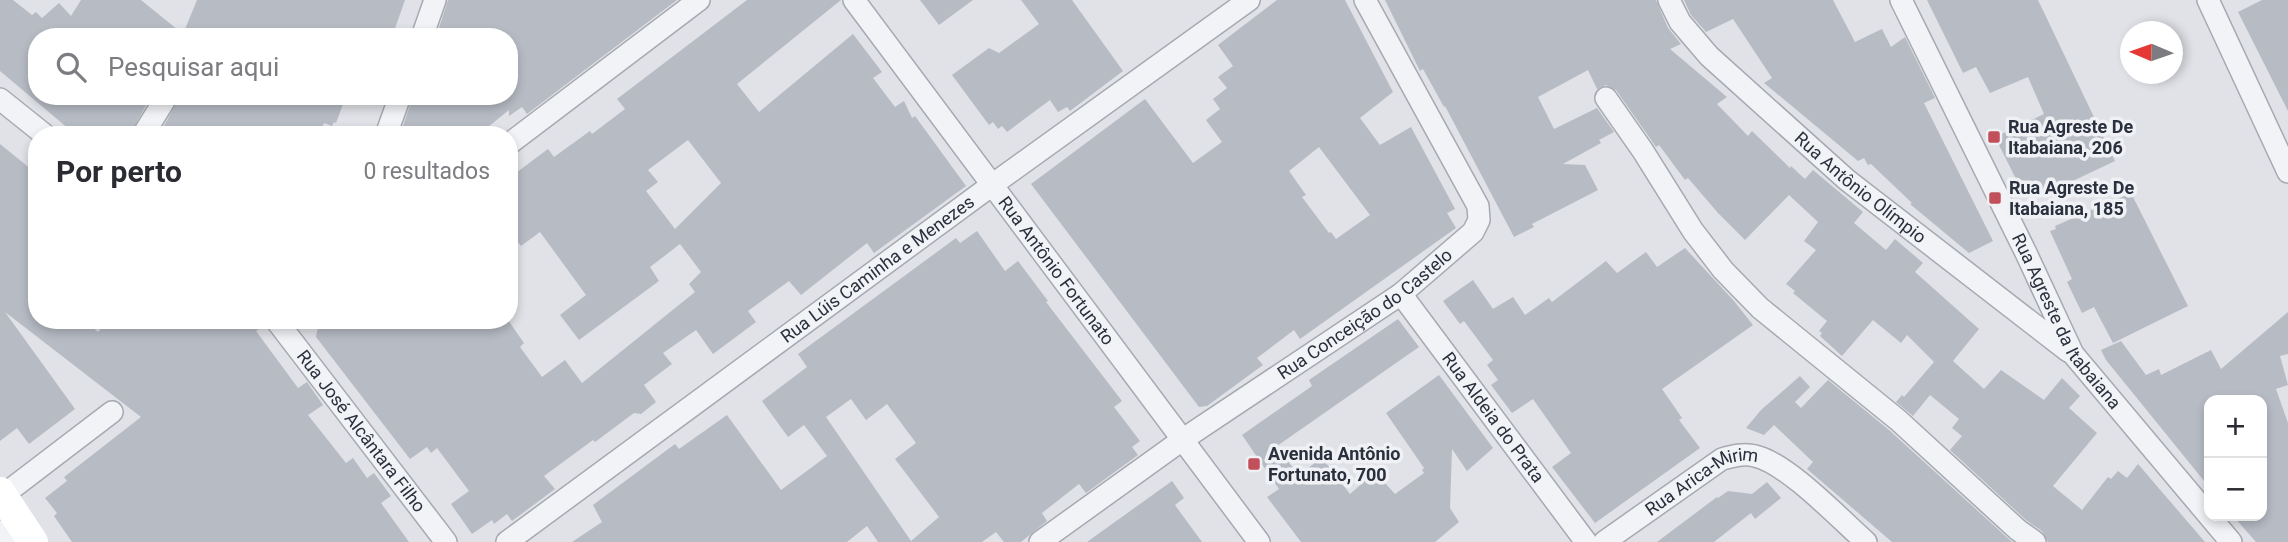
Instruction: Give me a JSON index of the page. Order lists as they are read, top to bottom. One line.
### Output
{"streets":{"street":["Rua Antônio Olímpio","Rua Lúis Caminha e Menezes","Rua Antônio Fortunato","Rua Conceição do Castelo","Rua Agreste da Itabaiana","Rua Aldeia do Prata","Rua José Alcântara Filho","Rua Arica-Mirim"]},"crossings":[["Rua Antônio Olímpio","Rua Agreste da Itabaiana"],["Rua Lúis Caminha e Menezes","Rua Antônio Fortunato"],["Rua Antônio Fortunato","Rua Conceição do Castelo"],["Rua Conceição do Castelo","Rua Aldeia do Prata"]],"places":{"transit":["Rua Agreste De Itabaiana, 206","Rua Agreste De Itabaiana, 185","Avenida Antônio Fortunato, 700"]},"north":"left","page":{"search":"Pesquisar aqui","heading":["Por perto","0 resultados"],"map_buttons":["+","−"]}}
